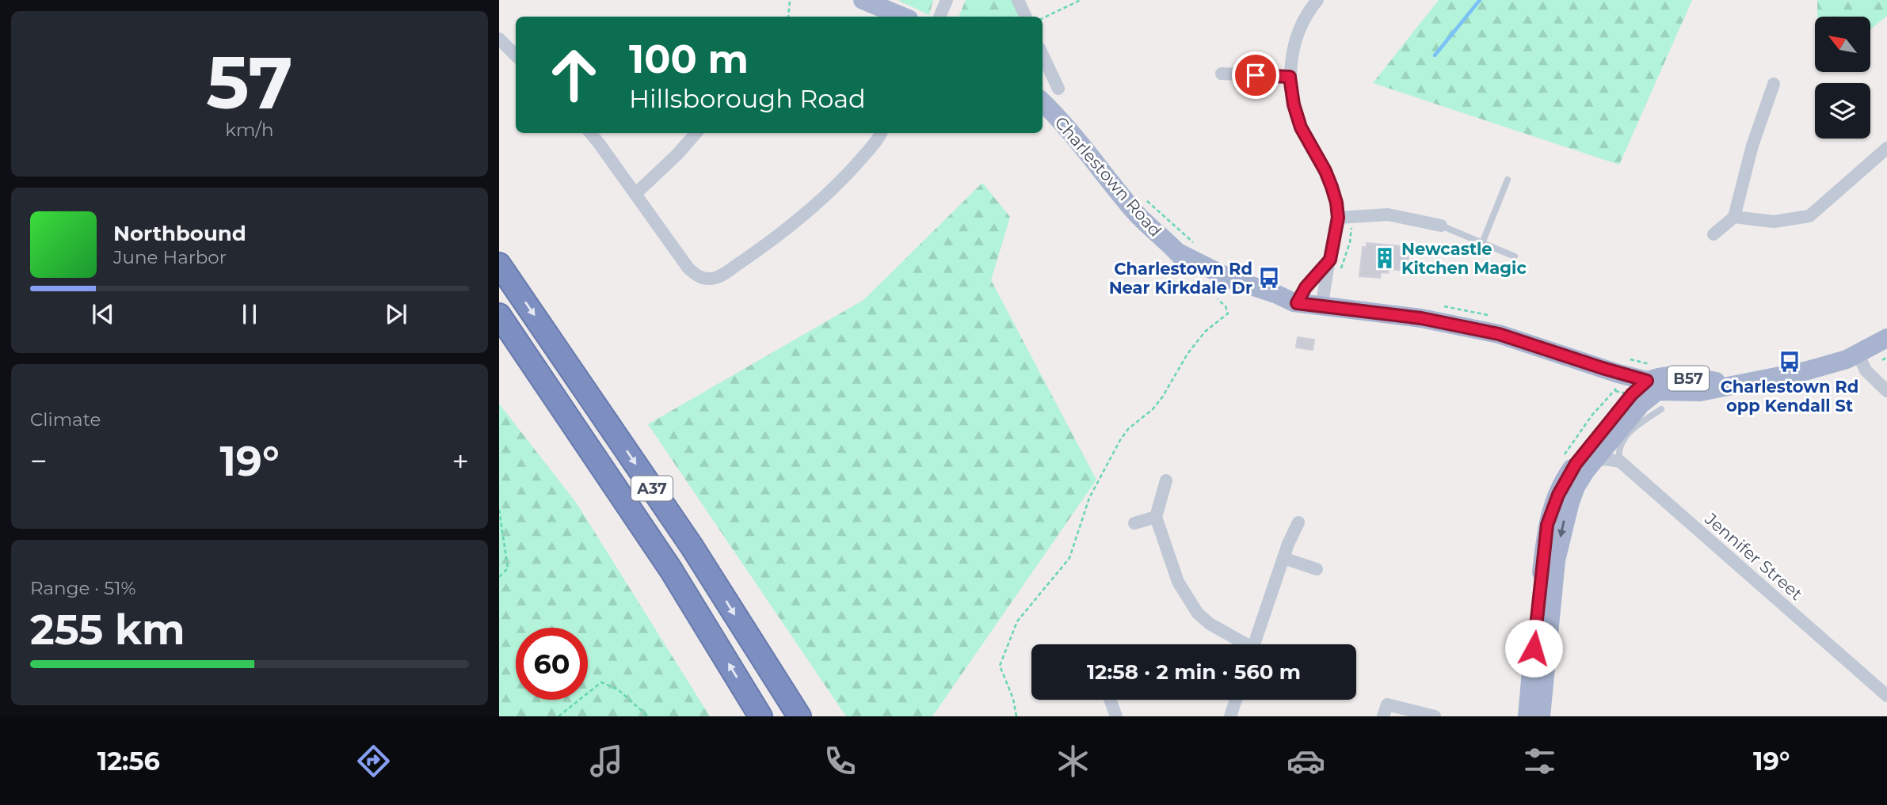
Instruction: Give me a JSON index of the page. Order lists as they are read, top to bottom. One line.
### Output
{"streets":{"highway":["A37"],"main road":["Charlestown Road","B57"],"street":["Jennifer Street"]},"crossings":[["Charlestown Road","B57"]],"places":{"building":["Newcastle Kitchen Magic"],"bus stop":["Charlestown Rd Near Kirkdale Dr","Charlestown Rd opp Kendall St"]},"north":"top left","page":{"tile":[["57","km/h"],"Climate",["Range · 51%","255 km"]],"turn":["100 m","Hillsborough Road"],"song":["Northbound","June Harbor"],"heat":["−","19°","+"],"limit":"60","trip":"12:58 · 2 min · 560 m","tabs":["12:56","19°"]}}
